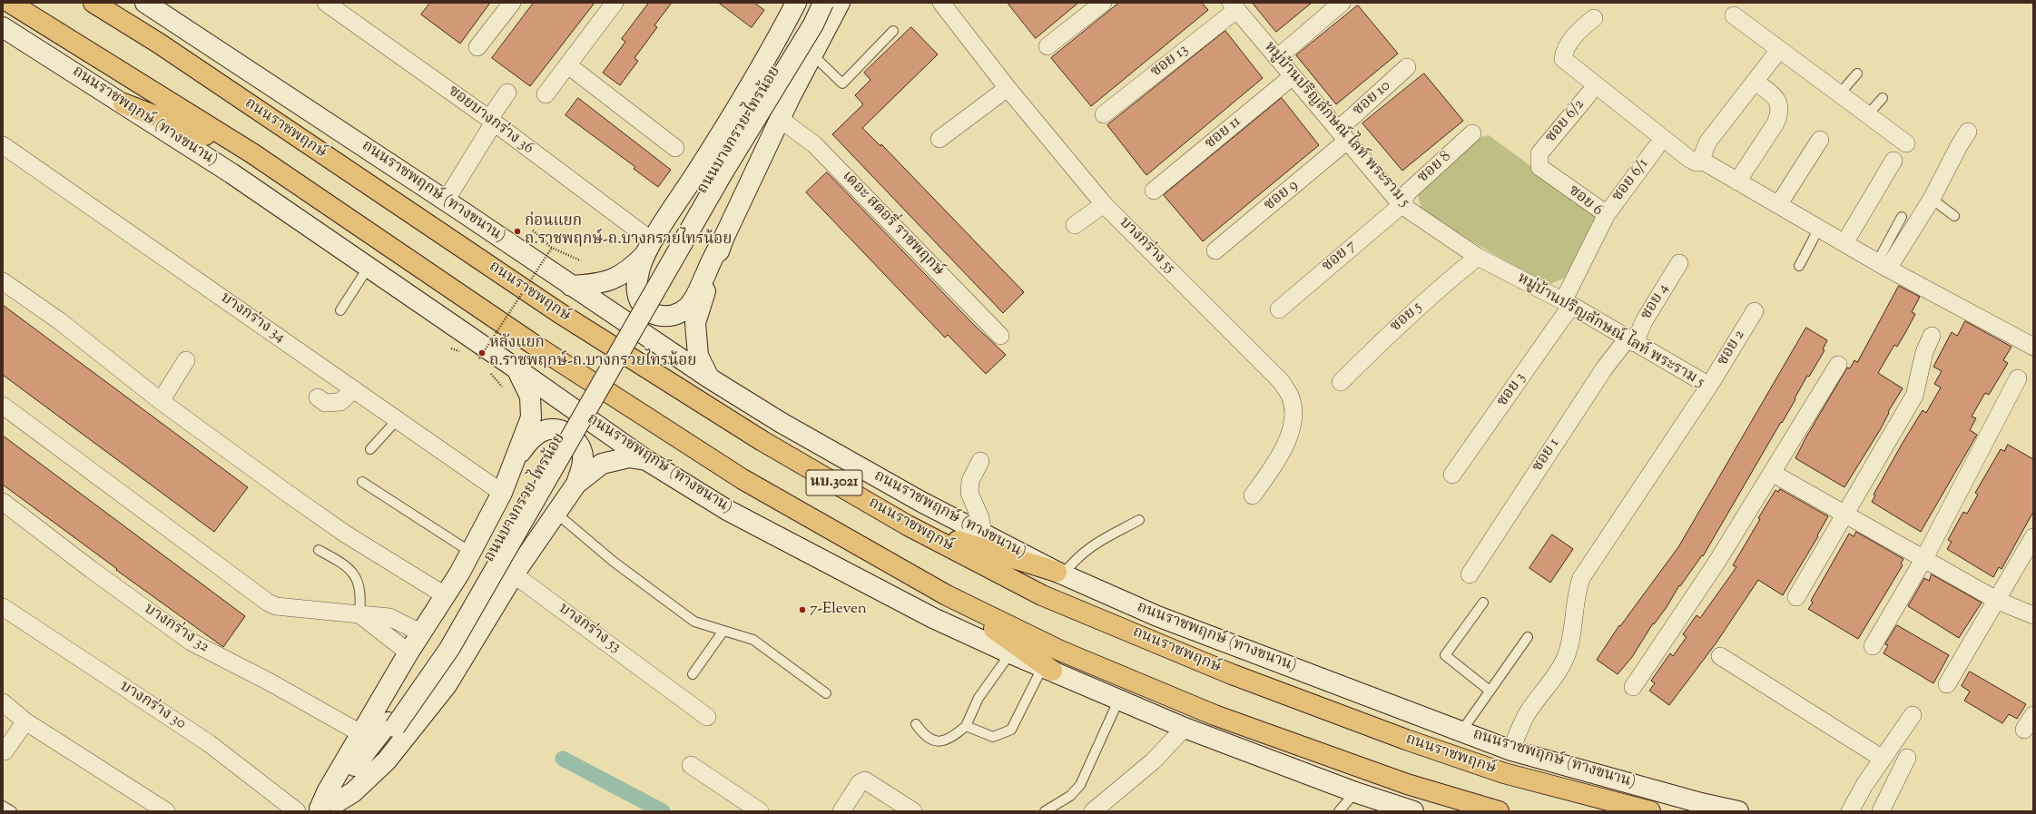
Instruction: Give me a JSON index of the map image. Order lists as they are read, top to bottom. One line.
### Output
{"streets":{"main road":["ถนนราชพฤกษ์ (ทางขนาน)","ถนนราชพฤกษ์","ถนนบางกรวย-ไทรน้อย","นบ.3021"],"street":["ซอย 13","ซอย 10","ซอยบางกร่าง 36","ซอย 6/2","หมู่บ้านปริญลักษณ์ ไลท์ พระราม 5","ซอย 11","ซอย 8","ซอย 6/1","ซอย 9","ซอย 6","เดอะ สตอรี่ ราชพฤกษ์","บางกร่าง 55","ซอย 7","ซอย 4","ซอย 5","บางกร่าง 34","ซอย 2","ซอย 3","ซอย 1","บางกร่าง 32","บางกร่าง 53","บางกร่าง 30"]},"crossings":[["ซอย 13","หมู่บ้านปริญลักษณ์ ไลท์ พระราม 5"],["ซอย 10","หมู่บ้านปริญลักษณ์ ไลท์ พระราม 5"],["ซอย 10","ซอย 9"],["ถนนราชพฤกษ์ (ทางขนาน)","หมู่บ้านปริญลักษณ์ ไลท์ พระราม 5"],["ซอย 6/2","ซอย 6"],["หมู่บ้านปริญลักษณ์ ไลท์ พระราม 5","ซอย 11"],["หมู่บ้านปริญลักษณ์ ไลท์ พระราม 5","ซอย 8"],["หมู่บ้านปริญลักษณ์ ไลท์ พระราม 5","ซอย 9"],["หมู่บ้านปริญลักษณ์ ไลท์ พระราม 5","ซอย 6"],["หมู่บ้านปริญลักษณ์ ไลท์ พระราม 5","ซอย 7"],["หมู่บ้านปริญลักษณ์ ไลท์ พระราม 5","ซอย 4"],["หมู่บ้านปริญลักษณ์ ไลท์ พระราม 5","ซอย 5"],["หมู่บ้านปริญลักษณ์ ไลท์ พระราม 5","ซอย 2"],["หมู่บ้านปริญลักษณ์ ไลท์ พระราม 5","ซอย 3"],["หมู่บ้านปริญลักษณ์ ไลท์ พระราม 5","ซอย 1"],["ซอย 8","ซอย 7"],["ซอย 6/1","ซอย 6"],["ซอย 6","ซอย 3"],["ซอย 4","ซอย 1"]],"places":["ก่อนแยก ถ.ราชพฤกษ์-ถ.บางกรวยไทรน้อย","หลังแยก ถ.ราชพฤกษ์-ถ.บางกรวยไทรน้อย","7-Eleven"]}
